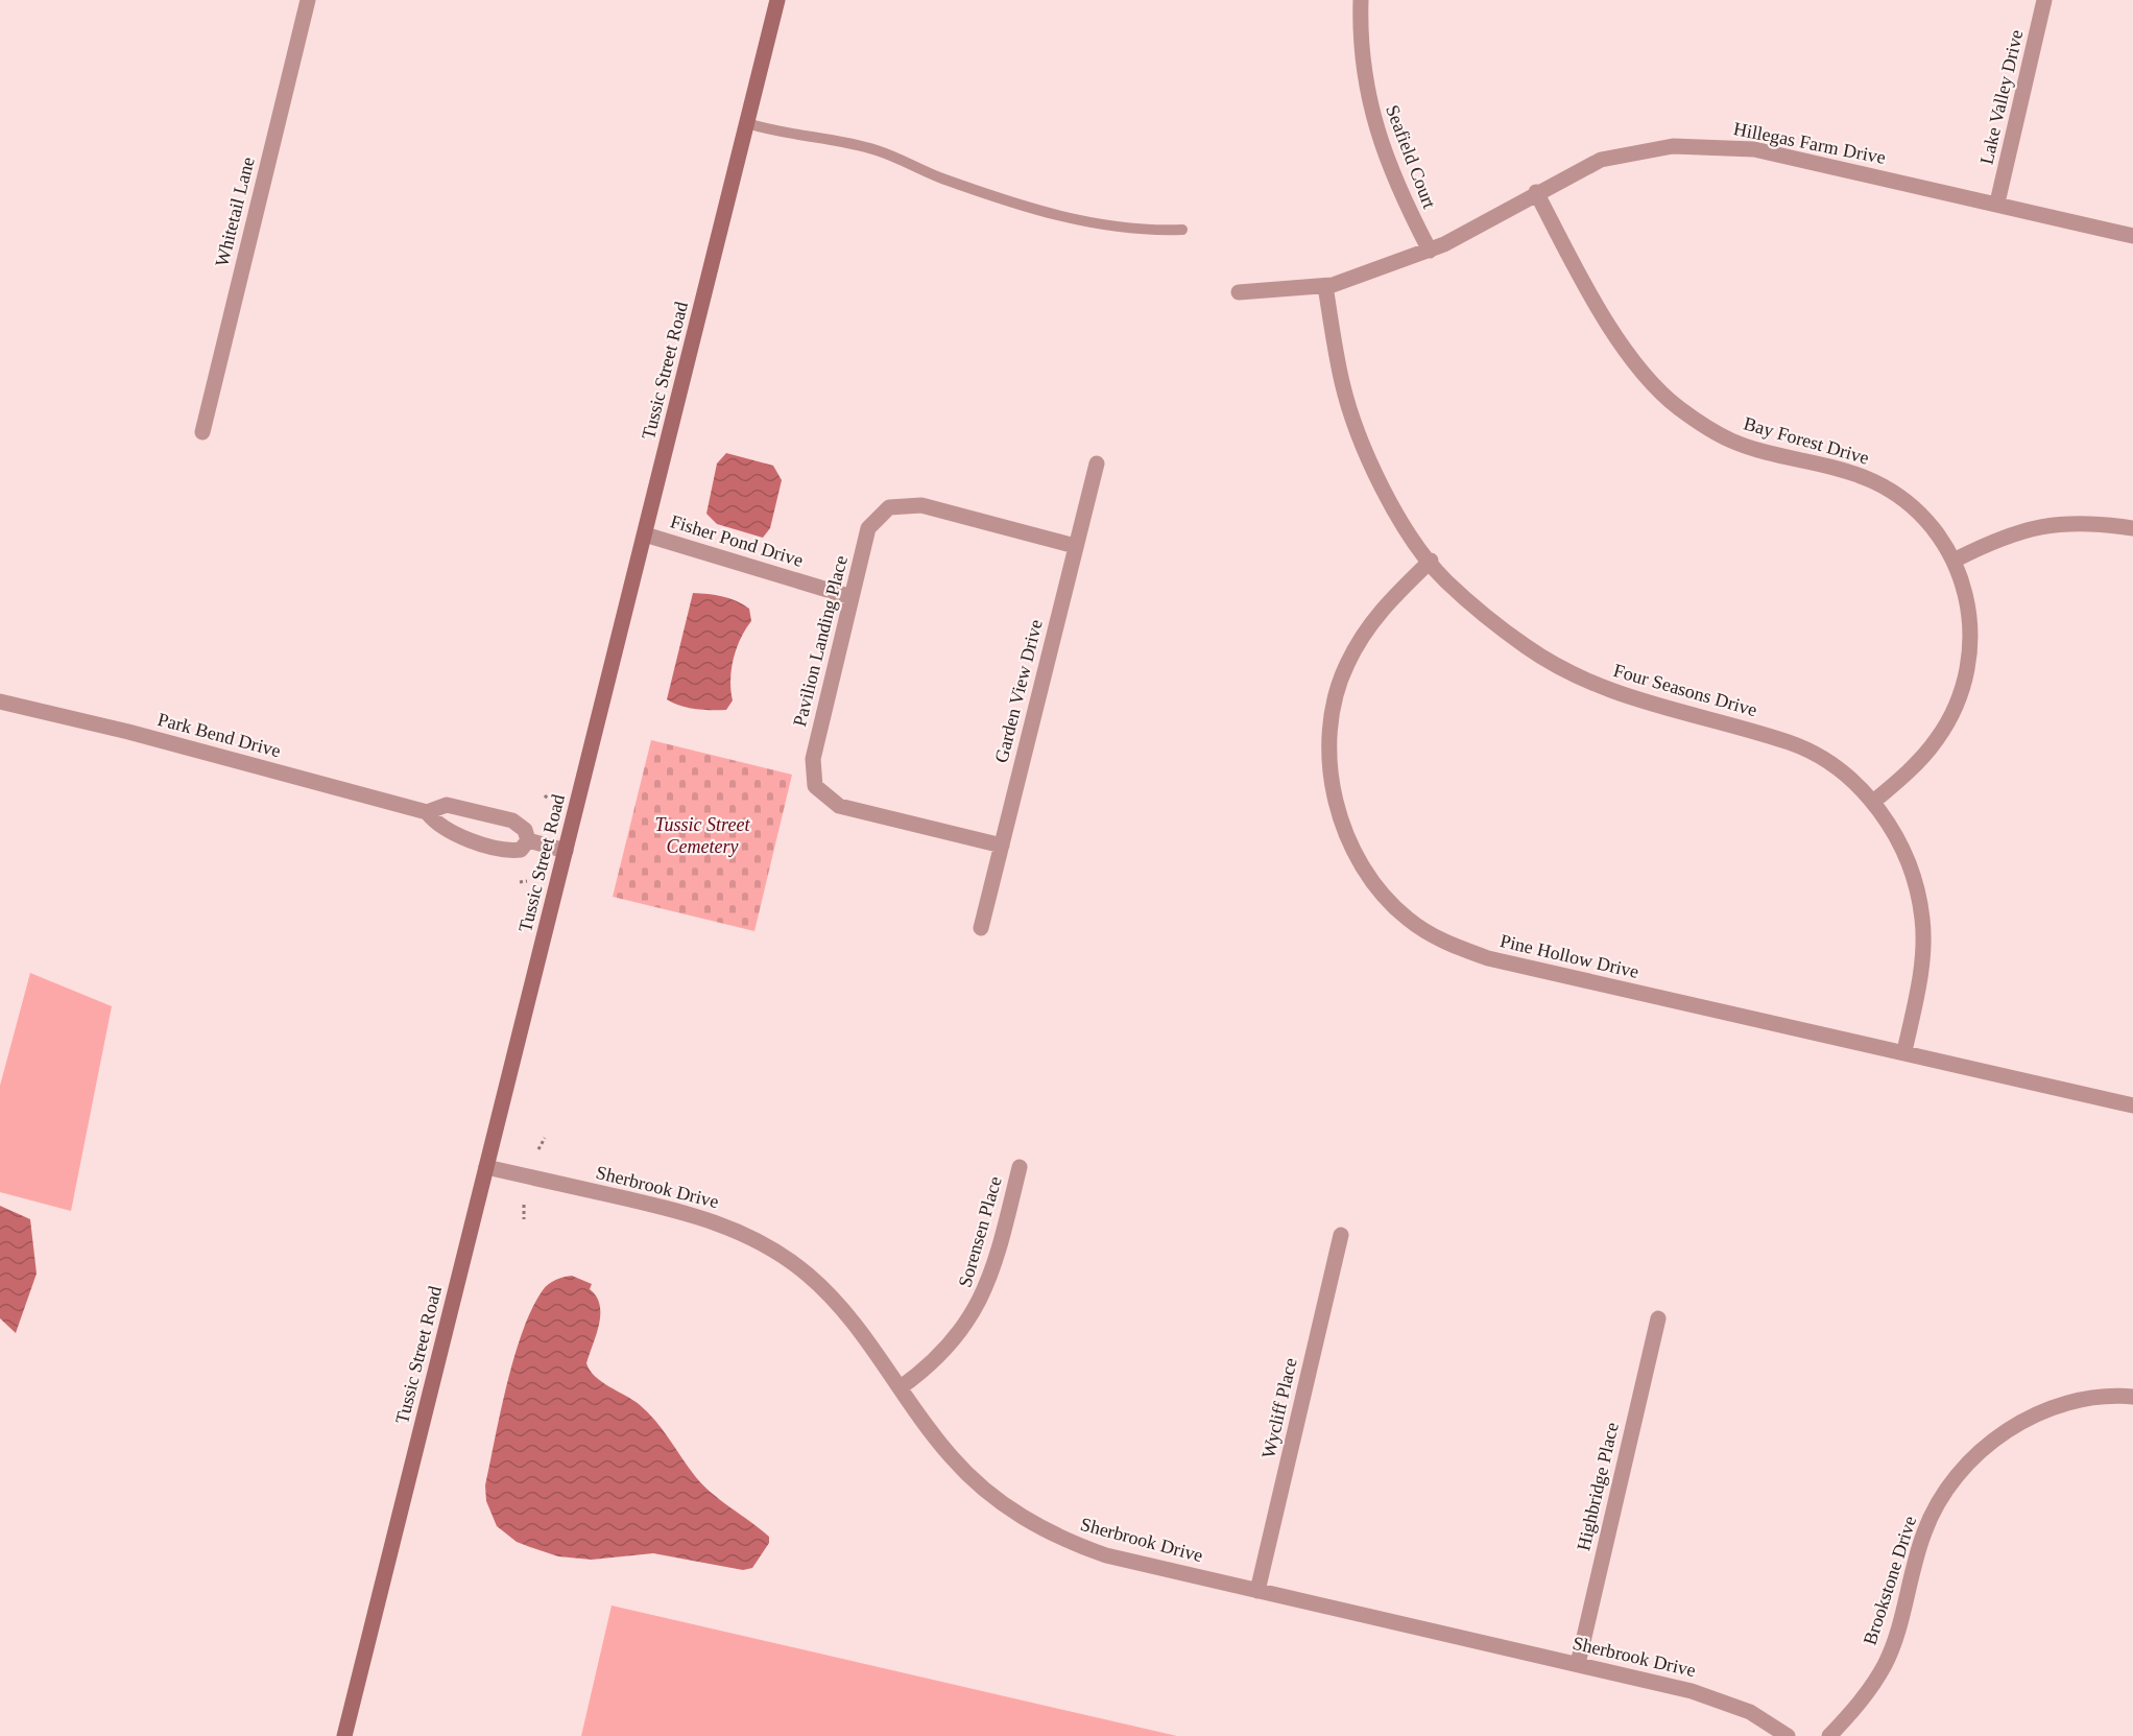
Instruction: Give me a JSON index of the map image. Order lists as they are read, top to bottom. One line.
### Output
{"streets":{"main road":["Tussic Street Road"],"street":["Lake Valley Drive","Hillegas Farm Drive","Seafield Court","Whitetail Lane","Bay Forest Drive","Fisher Pond Drive","Pavilion Landing Place","Four Seasons Drive","Garden View Drive","Park Bend Drive","Pine Hollow Drive","Sherbrook Drive","Sorensen Place","Wycliff Place","Highbridge Place","Brookstone Drive"]},"crossings":[["Lake Valley Drive","Hillegas Farm Drive"],["Hillegas Farm Drive","Seafield Court"],["Hillegas Farm Drive","Bay Forest Drive"],["Hillegas Farm Drive","Four Seasons Drive"],["Tussic Street Road","Fisher Pond Drive"],["Tussic Street Road","Sherbrook Drive"],["Bay Forest Drive","Four Seasons Drive"],["Fisher Pond Drive","Pavilion Landing Place"],["Pavilion Landing Place","Garden View Drive"],["Four Seasons Drive","Pine Hollow Drive"],["Sherbrook Drive","Sorensen Place"],["Sherbrook Drive","Wycliff Place"],["Sherbrook Drive","Highbridge Place"]],"parks":["Tussic Street Cemetery"]}
